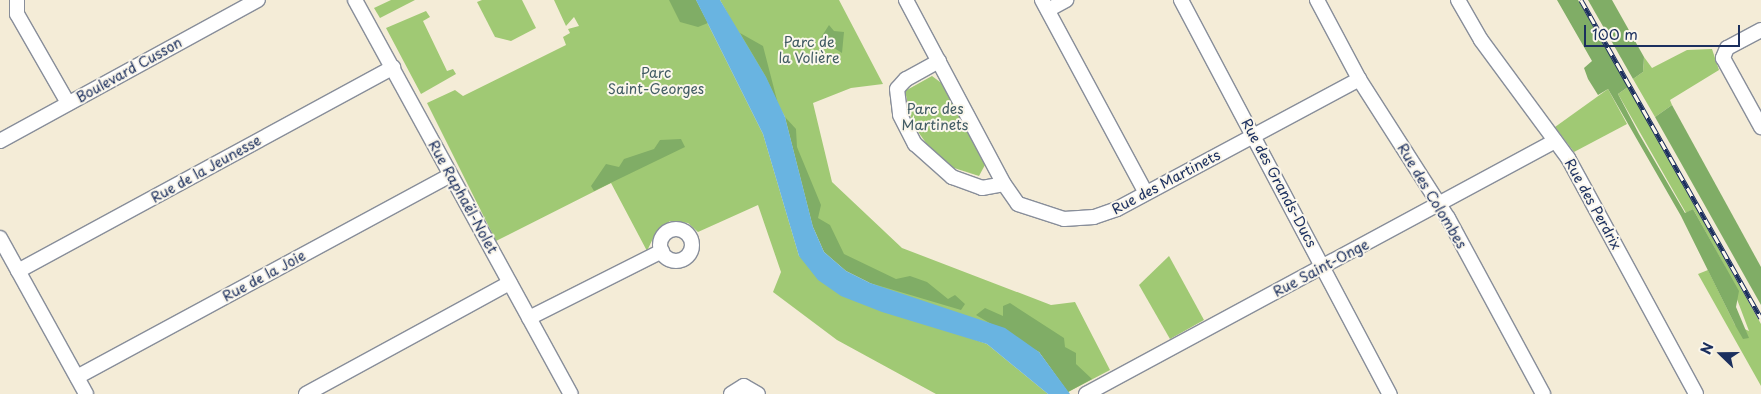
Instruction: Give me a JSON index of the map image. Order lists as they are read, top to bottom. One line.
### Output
{"streets":{"street":["Boulevard Cusson","Rue de la Jeunesse","Rue des Martinets","Rue des Grands-Ducs","Rue des Colombes","Rue Raphaël-Nolet","Rue des Perdrix","Rue Saint-Onge","Rue de la Joie"]},"crossings":[["Rue de la Jeunesse","Rue Raphaël-Nolet"],["Rue des Martinets","Rue des Grands-Ducs"],["Rue des Martinets","Rue des Colombes"],["Rue des Grands-Ducs","Rue Saint-Onge"],["Rue des Colombes","Rue Saint-Onge"],["Rue Raphaël-Nolet","Rue de la Joie"],["Rue des Perdrix","Rue Saint-Onge"]],"parks":["Parc de la Volière","Parc Saint-Georges","Parc des Martinets"],"scale_bar":"100 m","north":"left"}
